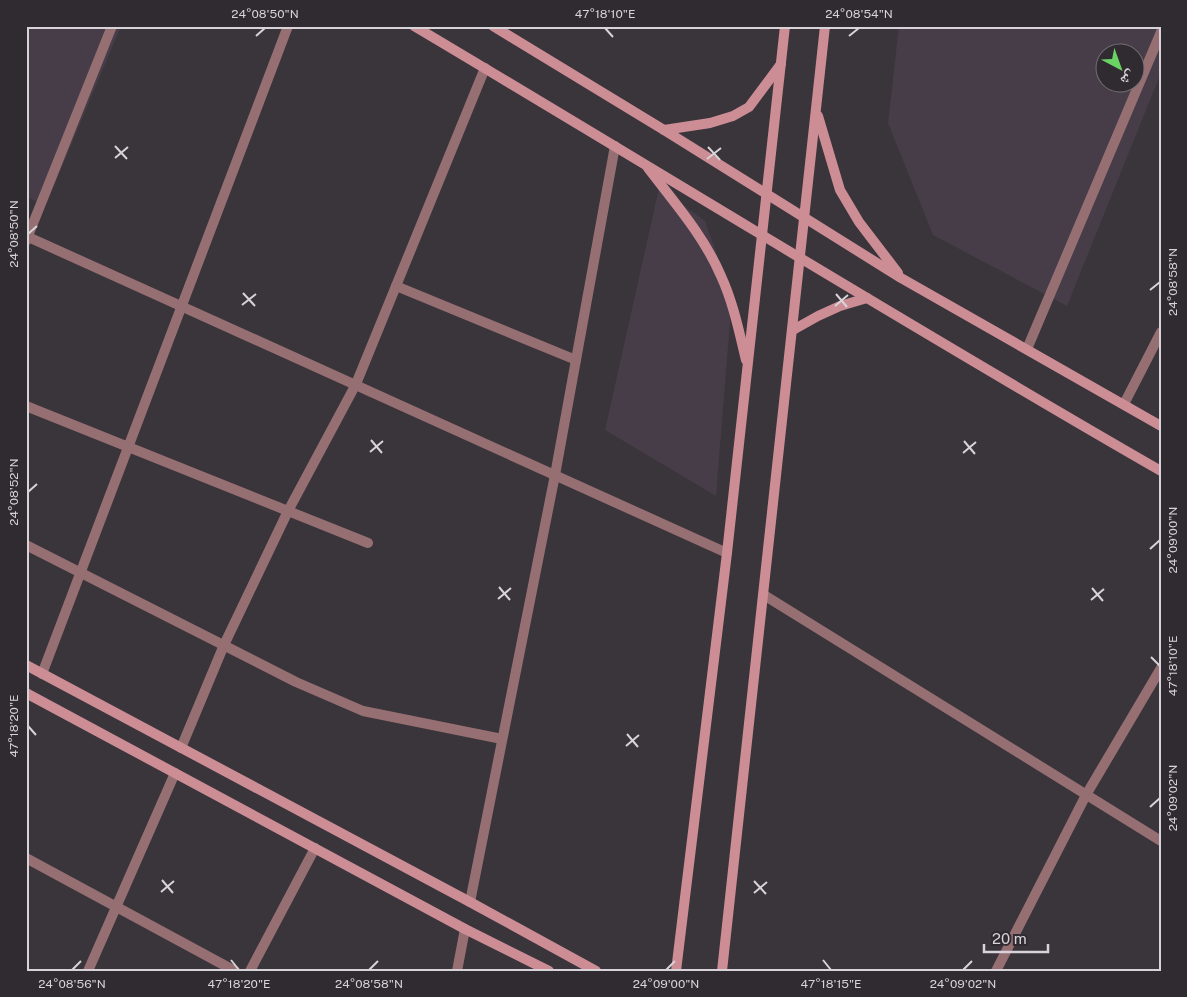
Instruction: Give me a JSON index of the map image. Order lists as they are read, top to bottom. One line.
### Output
{"scale_bar":"20 m","north":"bottom right","coordinates":["24°08'50\"N","47°18'10\"E","24°08'54\"N","24°08'58\"N","24°08'52\"N","24°09'00\"N","47°18'20\"E","24°09'02\"N","24°08'56\"N","47°18'15\"E"]}
